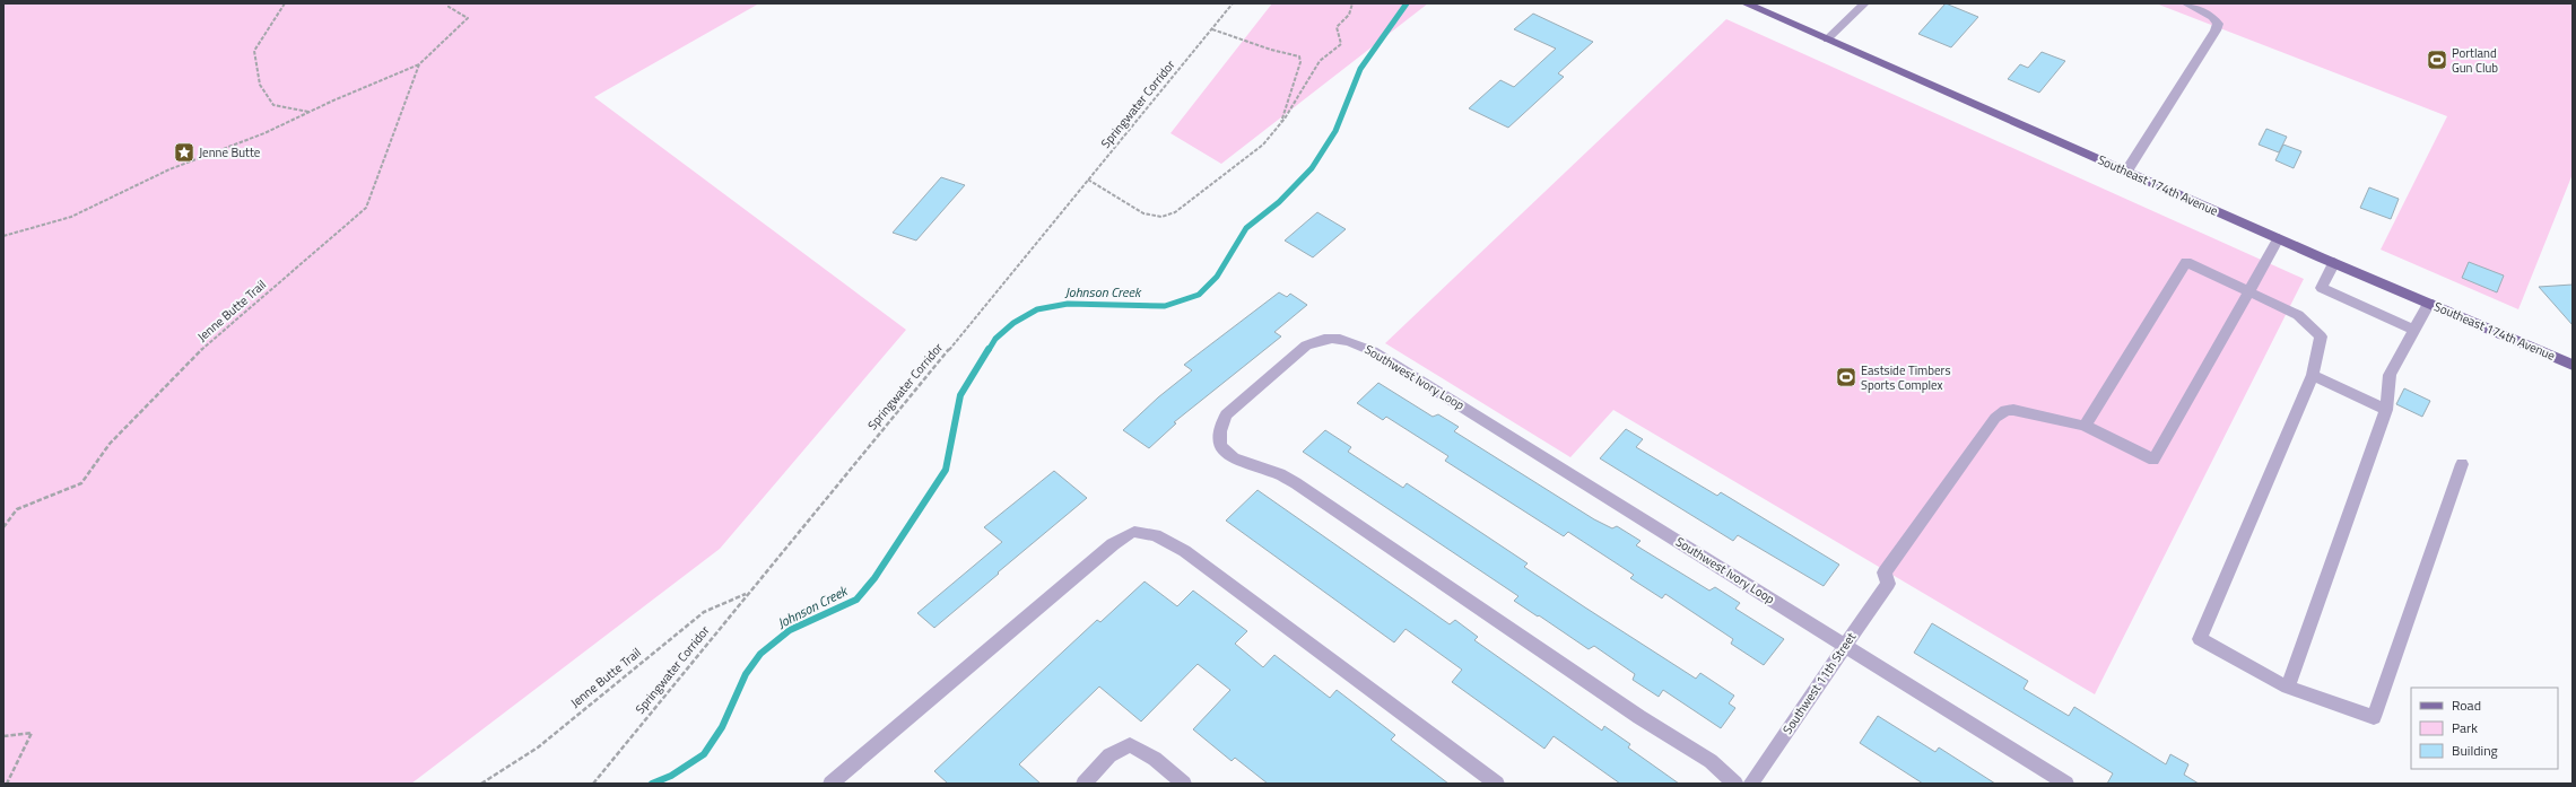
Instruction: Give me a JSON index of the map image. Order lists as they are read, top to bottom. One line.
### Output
{"streets":{"main road":["Southeast 174th Avenue"],"street":["Southwest Ivory Loop","Southwest 11th Street"],"path":["Springwater Corridor","Jenne Butte Trail"]},"crossings":[["Springwater Corridor","Jenne Butte Trail"],["Southwest Ivory Loop","Southwest 11th Street"]],"water":["Johnson Creek"],"places":{"sports":["Portland Gun Club","Eastside Timbers Sports Complex"],"place":["Jenne Butte"]},"legend":["Road","Park","Building"]}
